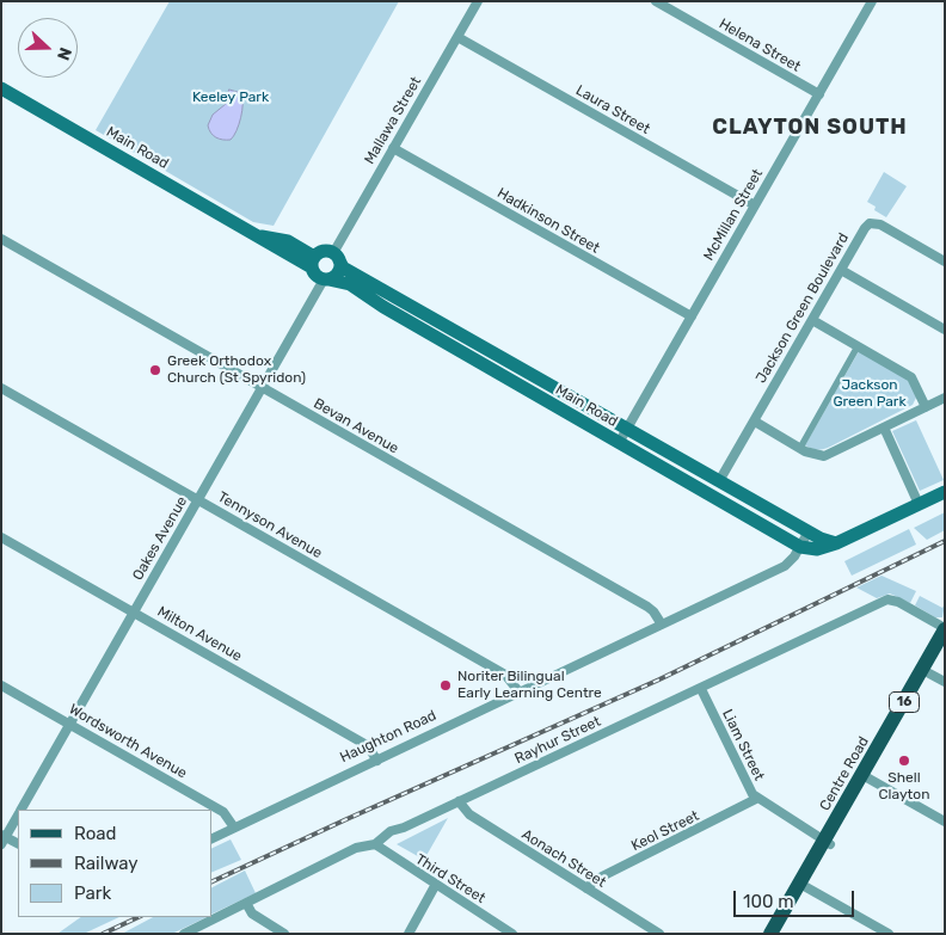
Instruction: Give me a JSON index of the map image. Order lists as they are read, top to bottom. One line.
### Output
{"streets":{"main road":["Main Road","16","Centre Road"],"street":["Helena Street","Laura Street","Mallawa Street","McMillan Street","Hadkinson Street","Jackson Green Boulevard","Bevan Avenue","Tennyson Avenue","Oakes Avenue","Milton Avenue","Haughton Road","Rayhur Street","Wordsworth Avenue","Liam Street","Keol Street","Aonach Street","Third Street"]},"crossings":[["Helena Street","McMillan Street"],["Laura Street","Mallawa Street"],["Laura Street","McMillan Street"],["Mallawa Street","Main Road"],["Mallawa Street","Hadkinson Street"],["Mallawa Street","Oakes Avenue"],["Main Road","McMillan Street"],["Main Road","Jackson Green Boulevard"],["Main Road","Oakes Avenue"],["Main Road","Haughton Road"],["McMillan Street","Hadkinson Street"],["Bevan Avenue","Oakes Avenue"],["Bevan Avenue","Haughton Road"],["Tennyson Avenue","Oakes Avenue"],["Tennyson Avenue","Haughton Road"],["Oakes Avenue","Milton Avenue"],["Oakes Avenue","Wordsworth Avenue"],["Milton Avenue","Haughton Road"],["Haughton Road","Wordsworth Avenue"],["Rayhur Street","Liam Street"],["Rayhur Street","Centre Road"],["Rayhur Street","Aonach Street"],["Rayhur Street","Third Street"],["Liam Street","Centre Road"],["Liam Street","Keol Street"],["Keol Street","Aonach Street"]],"districts":["CLAYTON SOUTH"],"parks":["Keeley Park","Jackson Green Park"],"places":["Greek Orthodox Church (St Spyridon)","Noriter Bilingual Early Learning Centre","Shell Clayton"],"legend":["Road","Railway","Park"],"scale_bar":"100 m","north":"right"}
